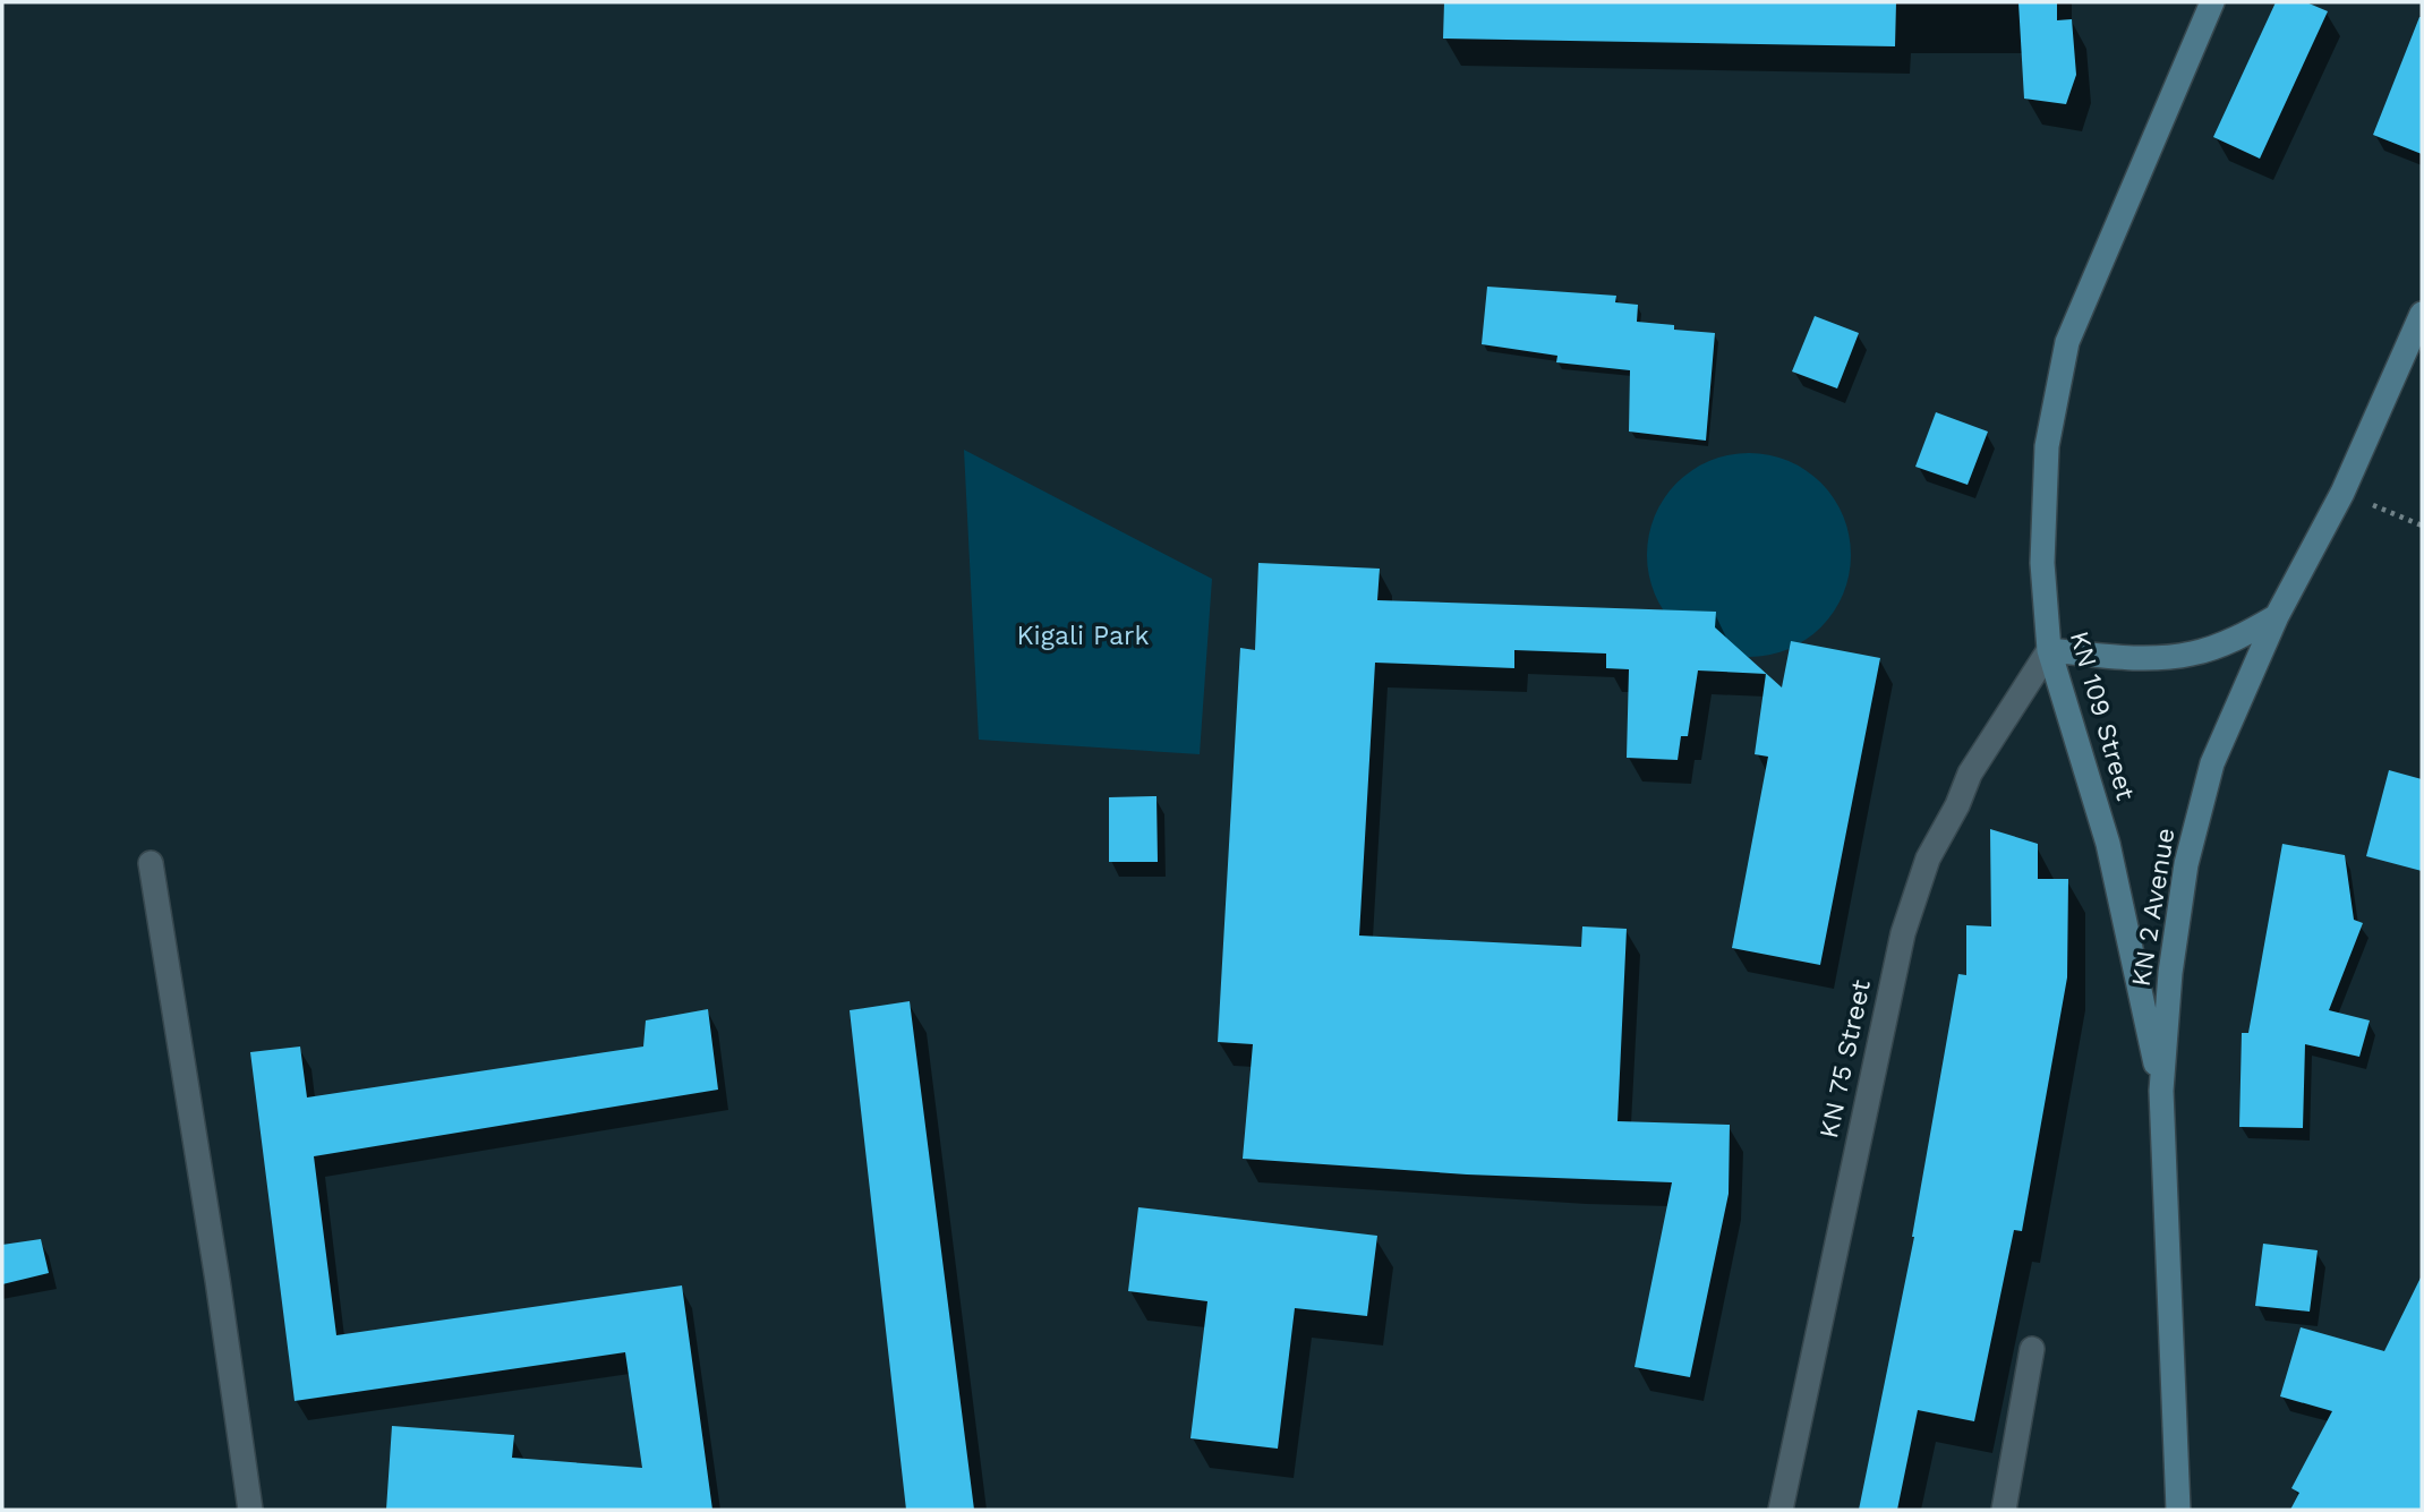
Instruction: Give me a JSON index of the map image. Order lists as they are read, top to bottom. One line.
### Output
{"streets":{"main road":["KN 109 Street","KN 2 Avenue"],"street":["KN 75 Street"]},"crossings":[["KN 109 Street","KN 2 Avenue"],["KN 109 Street","KN 75 Street"]],"parks":["Kigali Park"]}
